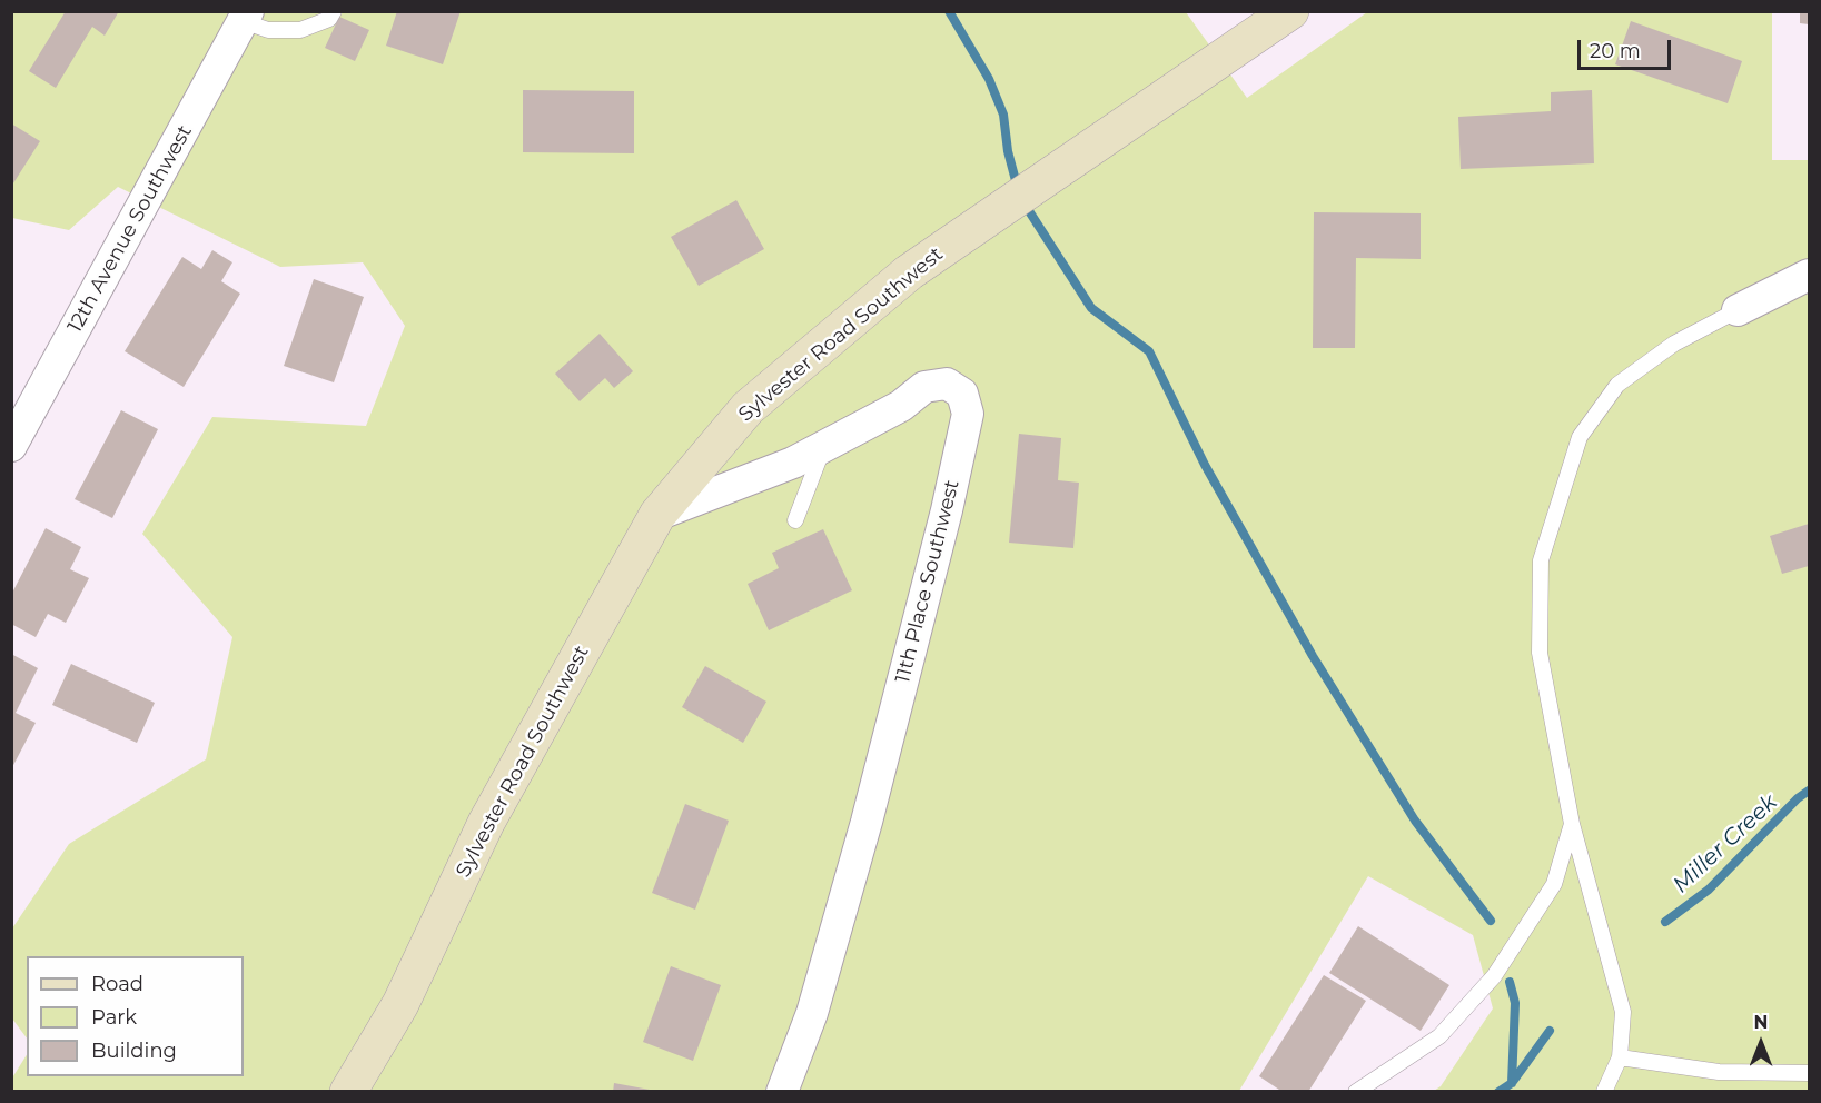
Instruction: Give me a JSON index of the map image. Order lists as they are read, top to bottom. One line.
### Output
{"streets":{"street":["12th Avenue Southwest","Sylvester Road Southwest","11th Place Southwest"]},"crossings":[["Sylvester Road Southwest","11th Place Southwest"]],"water":["Miller Creek"],"legend":["Road","Park","Building"],"scale_bar":"20 m","north":"top"}
